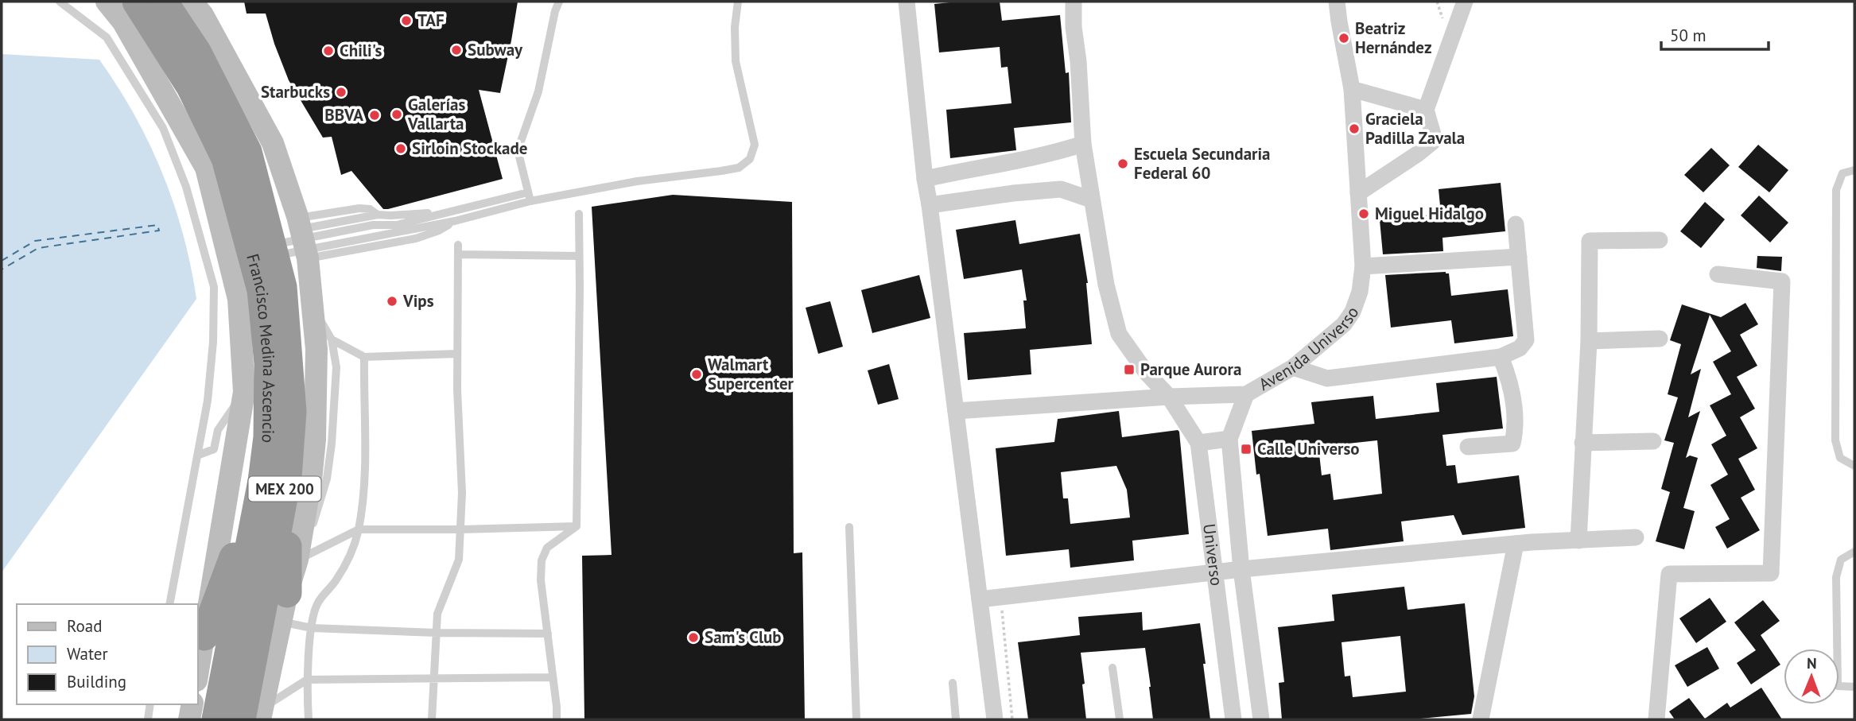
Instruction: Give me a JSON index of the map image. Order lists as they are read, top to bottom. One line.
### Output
{"streets":{"highway":["Francisco Medina Ascencio","MEX 200"],"street":["Avenida Universo","Universo"]},"crossings":[["Avenida Universo","Universo"]],"places":{"other":["TAF","Beatriz Hernández","Subway","Chili's","Starbucks","Galerías Vallarta","BBVA","Graciela Padilla Zavala","Sirloin Stockade","Escuela Secundaria Federal 60","Miguel Hidalgo","Vips","Walmart Supercenter","Sam's Club"],"transit":["Parque Aurora","Calle Universo"]},"legend":["Road","Water","Building"],"scale_bar":"50 m","north":"top"}
